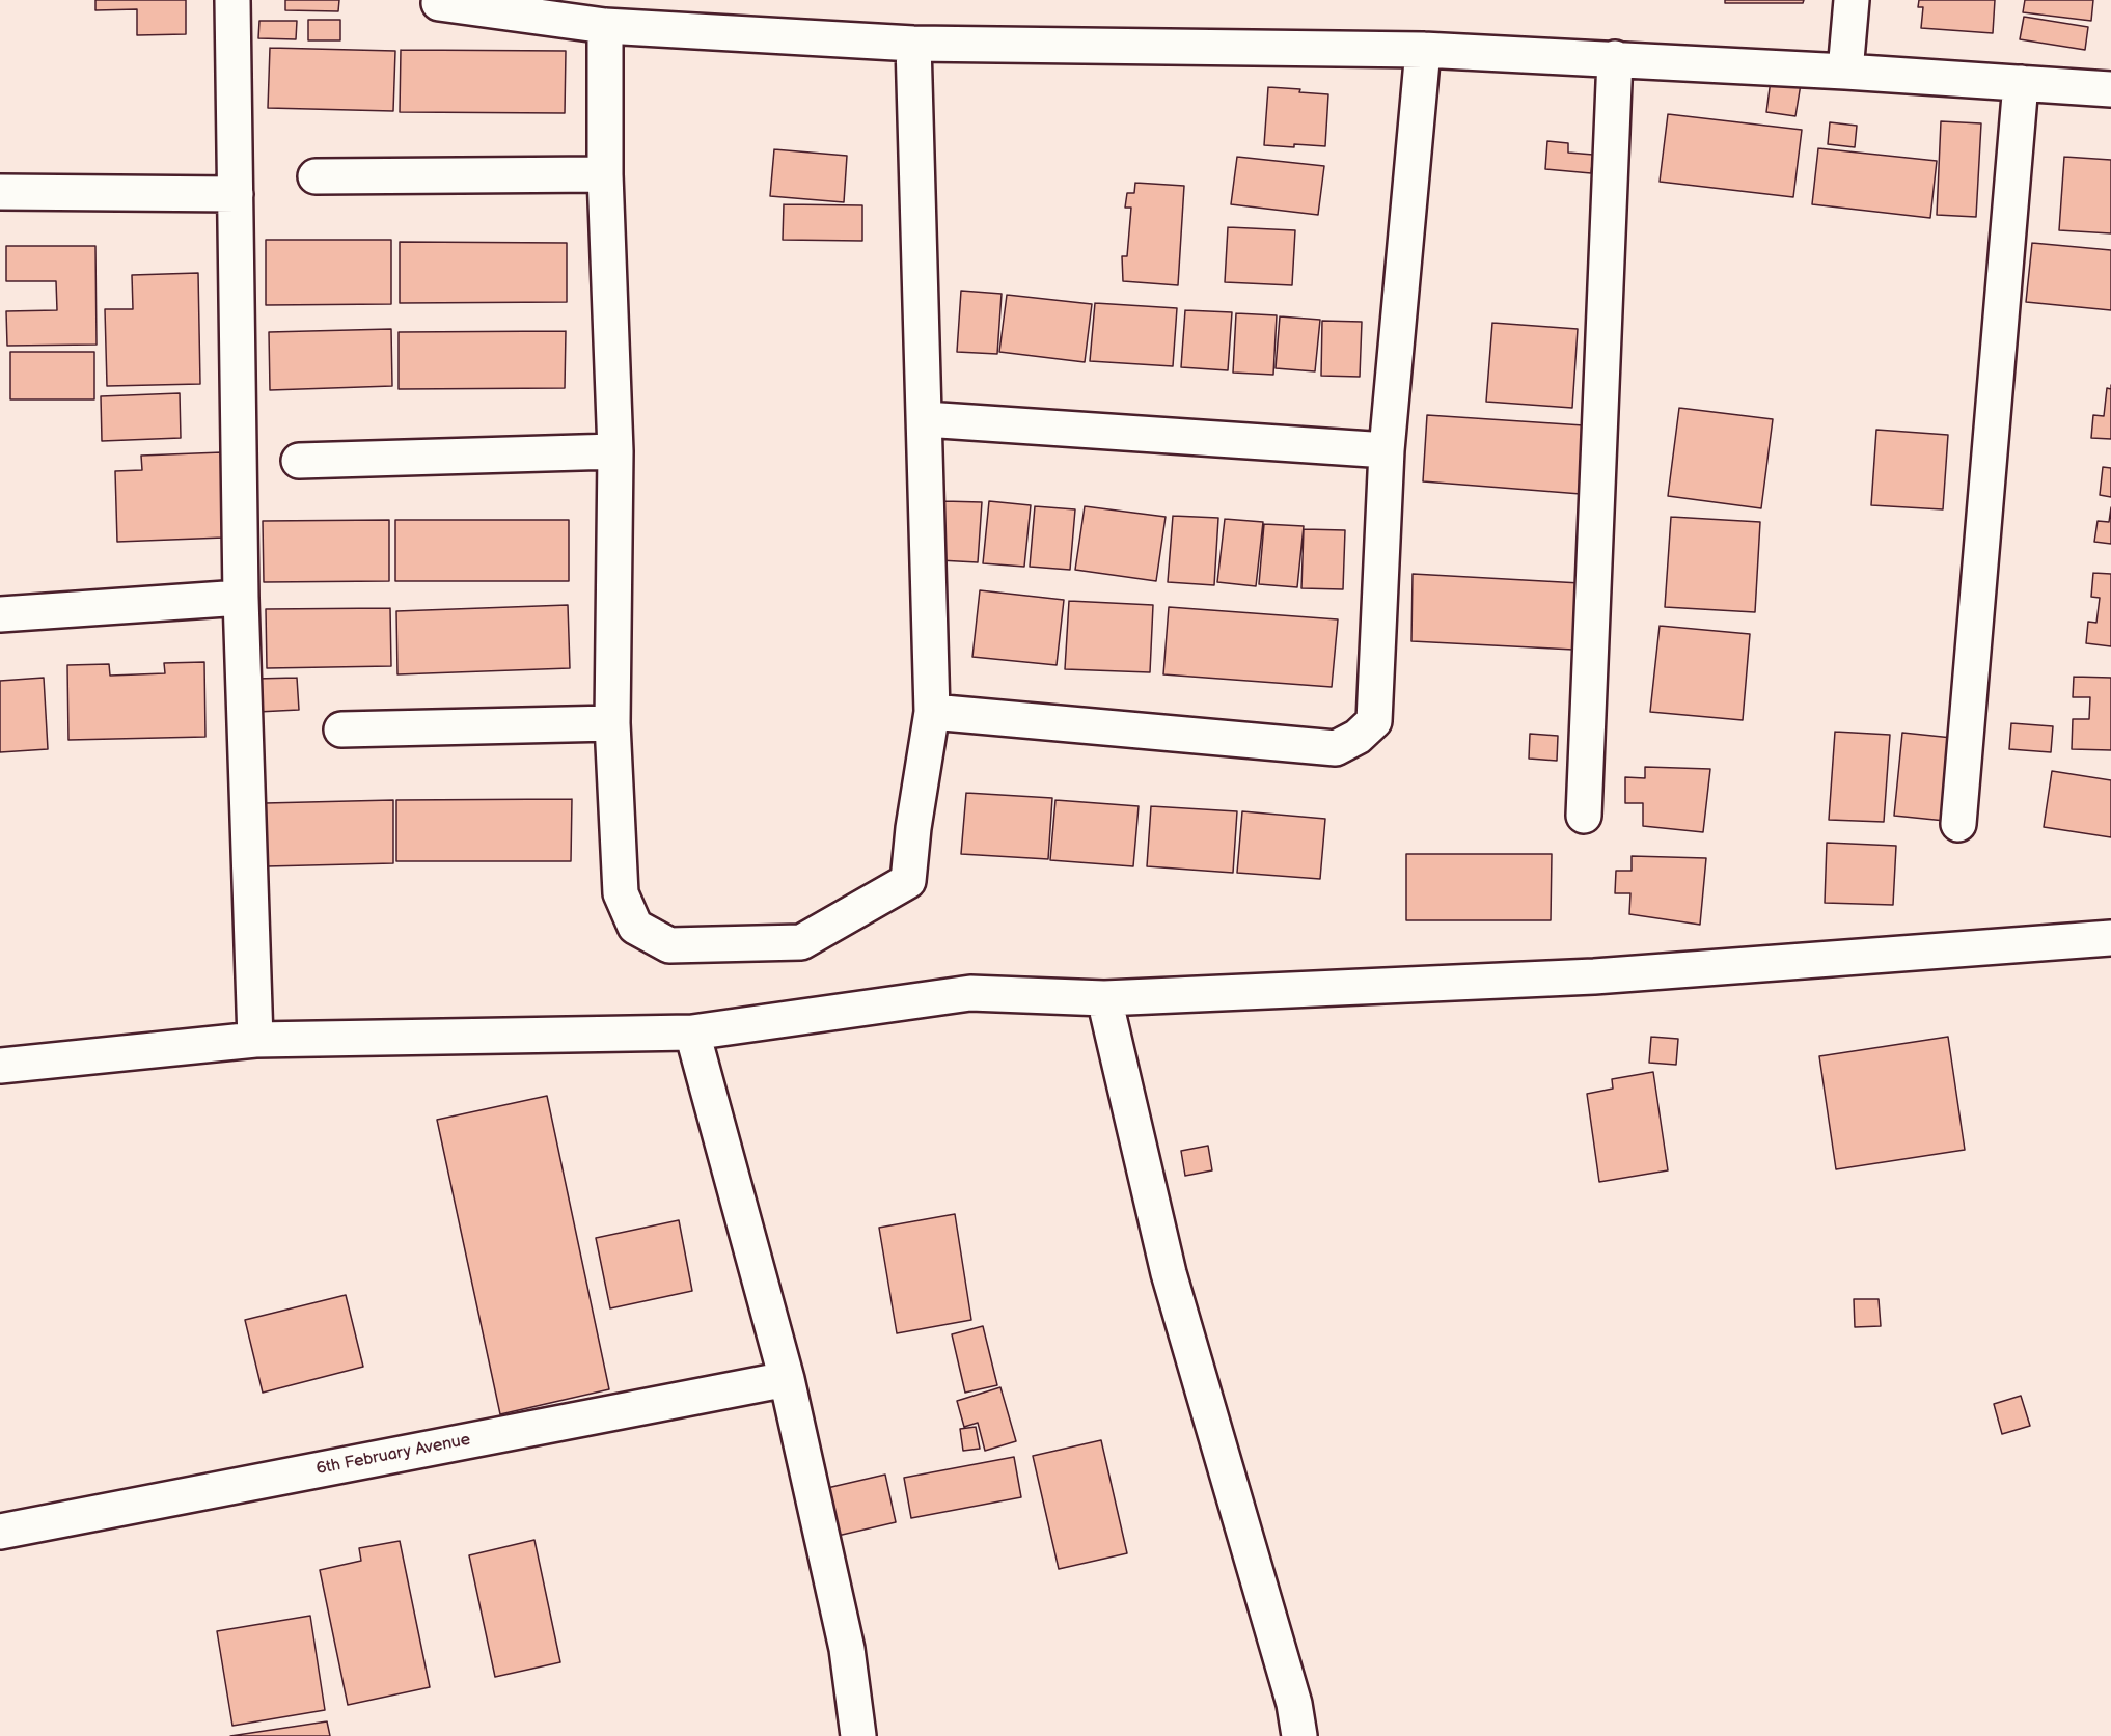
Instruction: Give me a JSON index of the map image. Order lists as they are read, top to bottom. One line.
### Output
{"streets":{"street":["6th February Avenue"]}}
